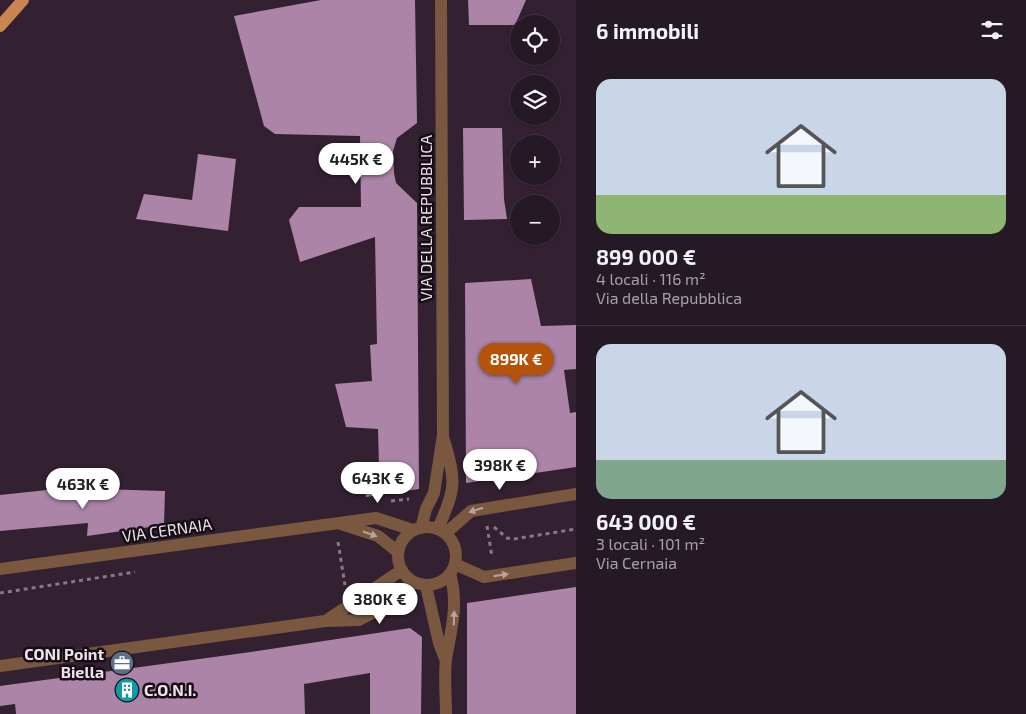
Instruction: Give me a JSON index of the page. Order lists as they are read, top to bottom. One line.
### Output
{"streets":{"street":["VIA DELLA REPUBBLICA","VIA CERNAIA"]},"crossings":[["VIA DELLA REPUBBLICA","VIA CERNAIA"]],"places":{"office":["CONI Point Biella"],"building":["C.O.N.I."]},"page":{"heading":"6 immobili","map_buttons":["+","−"],"list":[{"name":"899 000 €","note":"4 locali · 116 m² · Via della Repubblica"},{"name":"643 000 €","note":"3 locali · 101 m² · Via Cernaia"}],"price":["445K €","899K €","398K €","643K €","463K €","380K €"]}}
